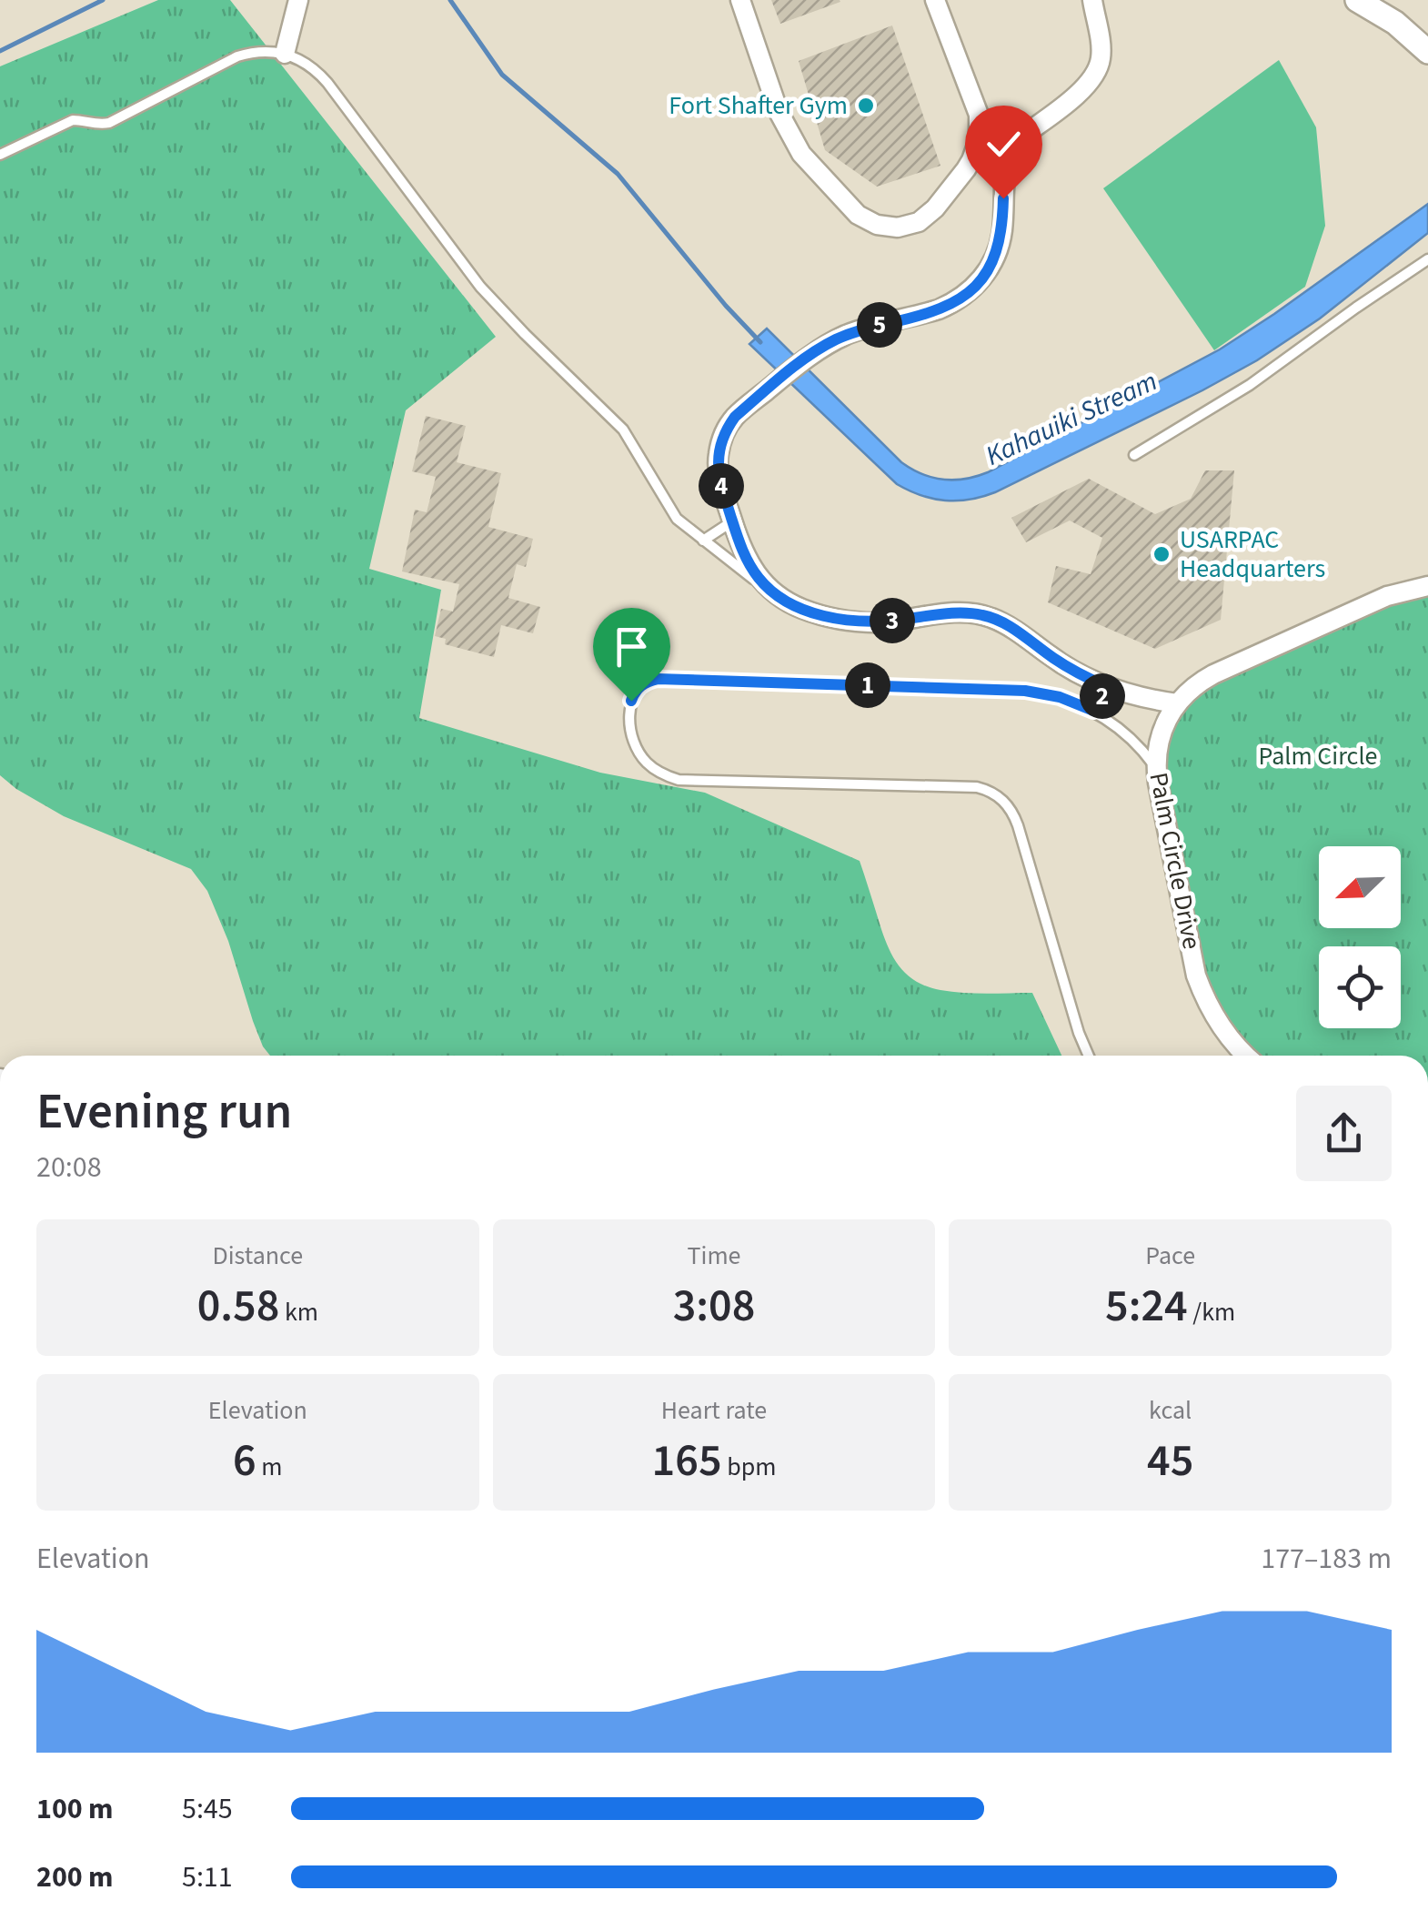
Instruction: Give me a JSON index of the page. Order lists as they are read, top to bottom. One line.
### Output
{"streets":{"street":["Palm Circle Drive"]},"water":["Kahauiki Stream"],"parks":["Palm Circle"],"places":["Fort Shafter Gym","USARPAC Headquarters"],"north":"bottom left","page":{"pins":["5","4","3","1","2"],"heading":["Evening run","20:08"],"stats":[["Distance","0.58 km"],["Time","3:08"],["Pace","5:24 /km"],["Elevation","6 m"],["Heart rate","165 bpm"],["kcal","45"]],"chart":["Elevation","177–183 m"],"list":[{"name":"100 m","note":"5:45"},{"name":"200 m","note":"5:11"}]}}
